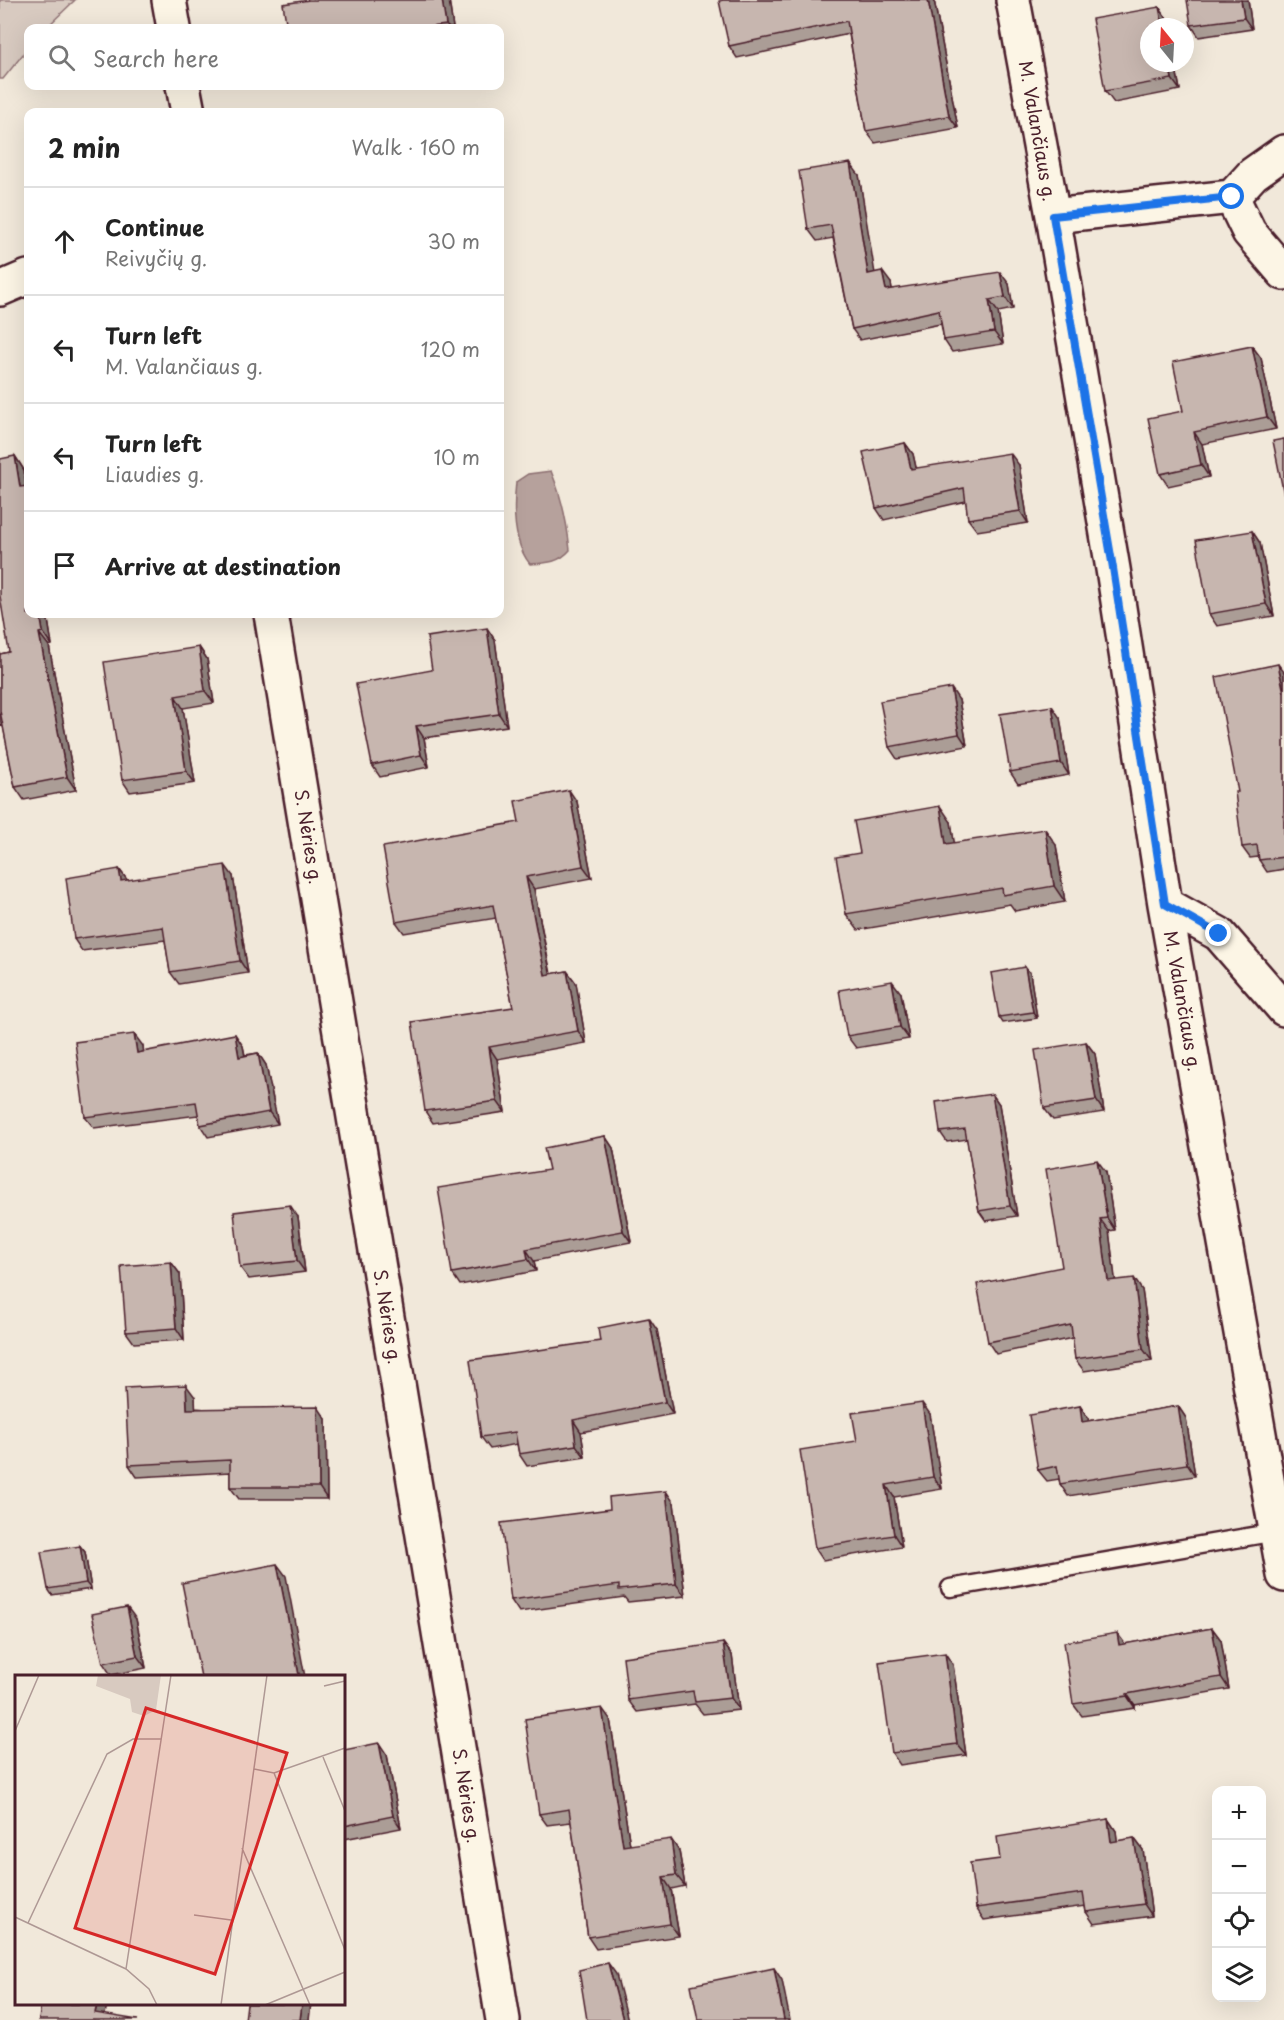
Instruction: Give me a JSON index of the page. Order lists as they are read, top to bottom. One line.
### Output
{"streets":{"street":["M. Valančiaus g.","S. Nėries g."]},"north":"top","page":{"search":"Search here","heading":["2 min","Walk · 160 m"],"list":[["Continue","Reivyčių g.","30 m"],["Turn left","M. Valančiaus g.","120 m"],["Turn left","Liaudies g.","10 m"],"Arrive at destination"],"map_buttons":["+","−"]}}
